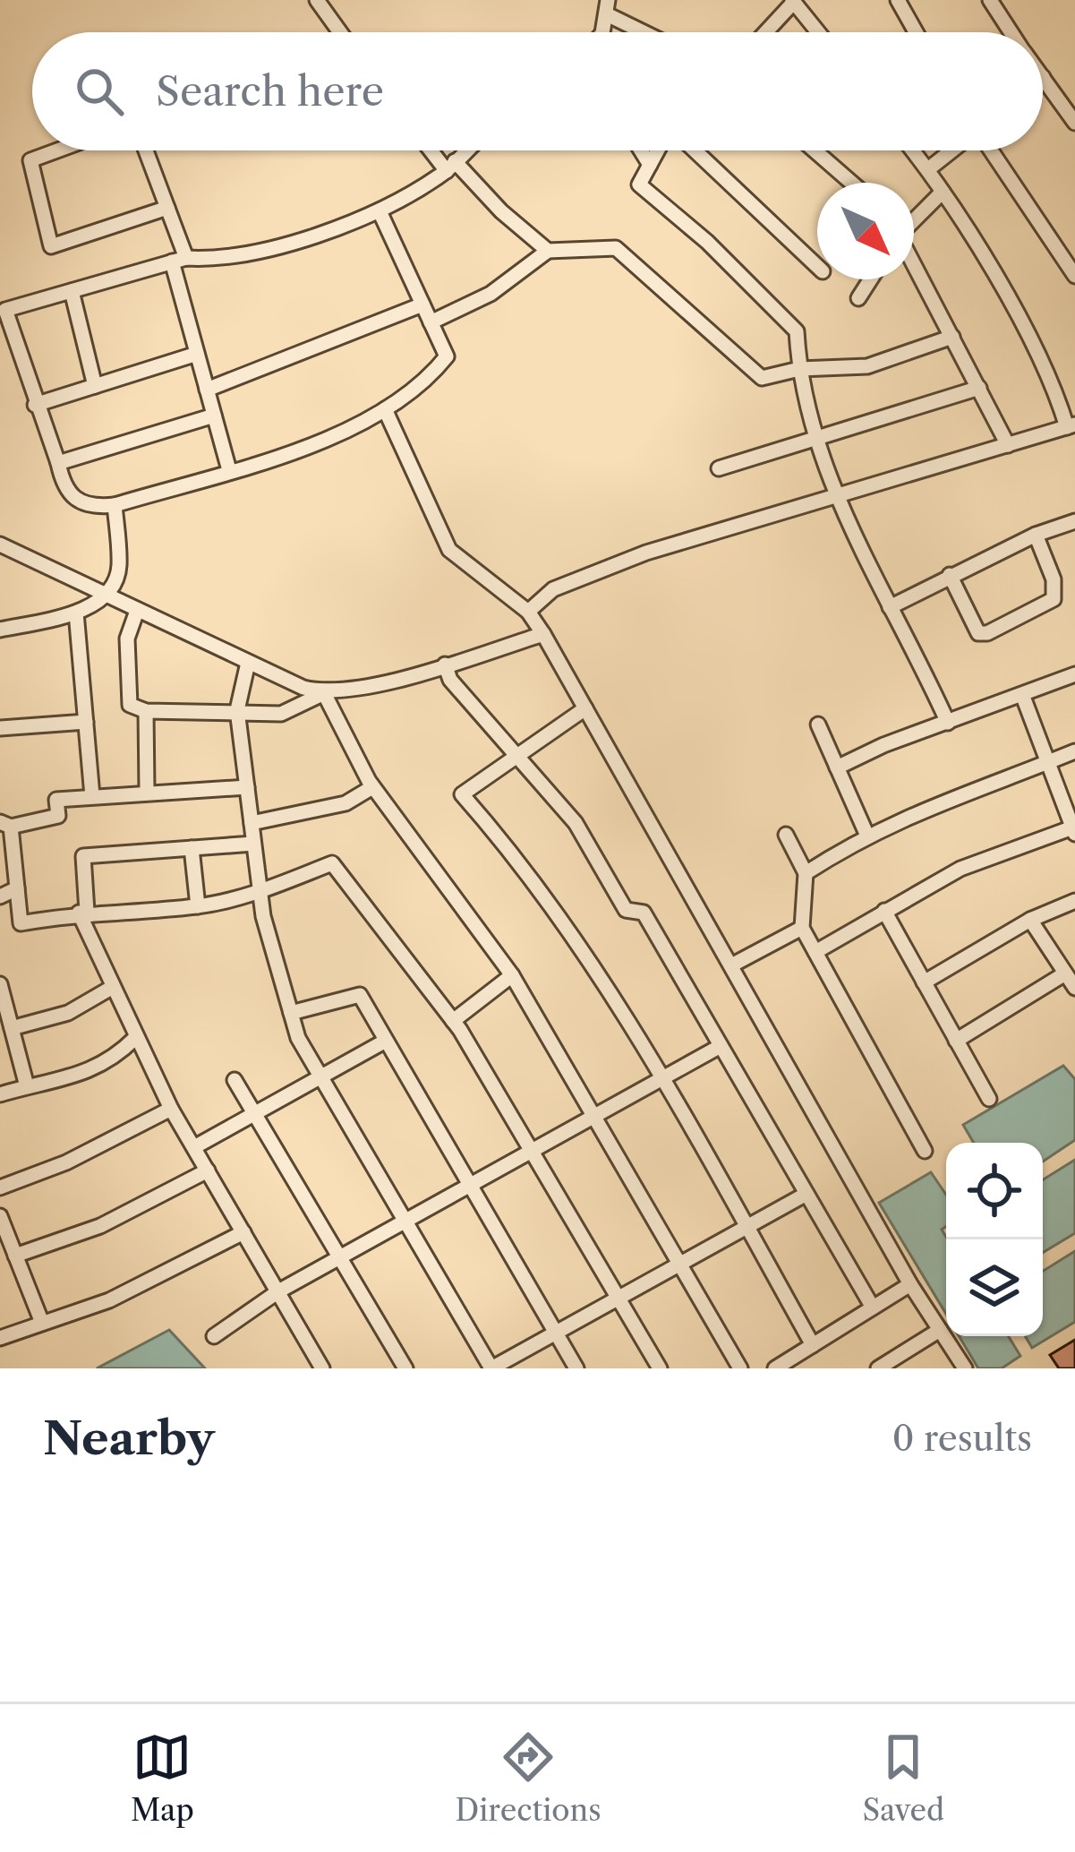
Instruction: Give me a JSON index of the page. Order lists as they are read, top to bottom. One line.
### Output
{"north":"bottom right","page":{"search":"Search here","heading":["Nearby","0 results"],"nav":["Map","Directions","Saved"]}}
